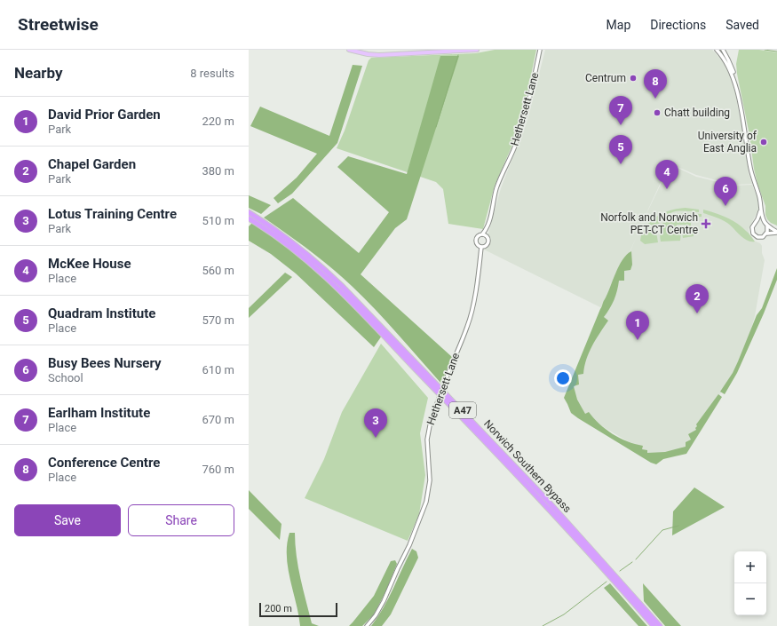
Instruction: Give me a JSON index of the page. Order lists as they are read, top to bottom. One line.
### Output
{"streets":{"highway":["A47","Norwich Southern Bypass"],"street":["Hethersett Lane"]},"places":{"other":["Centrum","Chatt building","University of East Anglia"],"health":["Norfolk and Norwich PET-CT Centre"]},"scale_bar":"200 m","page":{"header":"Streetwise","nav":["Map","Directions","Saved"],"heading":["Nearby","8 results"],"pins":["8","7","5","4","6","2","1","3"],"list":[{"mark":"1","name":"David Prior Garden","note":"Park","value":"220 m"},{"mark":"2","name":"Chapel Garden","note":"Park","value":"380 m"},{"mark":"3","name":"Lotus Training Centre","note":"Park","value":"510 m"},{"mark":"4","name":"McKee House","note":"Place","value":"560 m"},{"mark":"5","name":"Quadram Institute","note":"Place","value":"570 m"},{"mark":"6","name":"Busy Bees Nursery","note":"School","value":"610 m"},{"mark":"7","name":"Earlham Institute","note":"Place","value":"670 m"},{"mark":"8","name":"Conference Centre","note":"Place","value":"760 m"}],"buttons":["Save","Share"],"map_buttons":["+","−"],"scale":"200 m"}}
